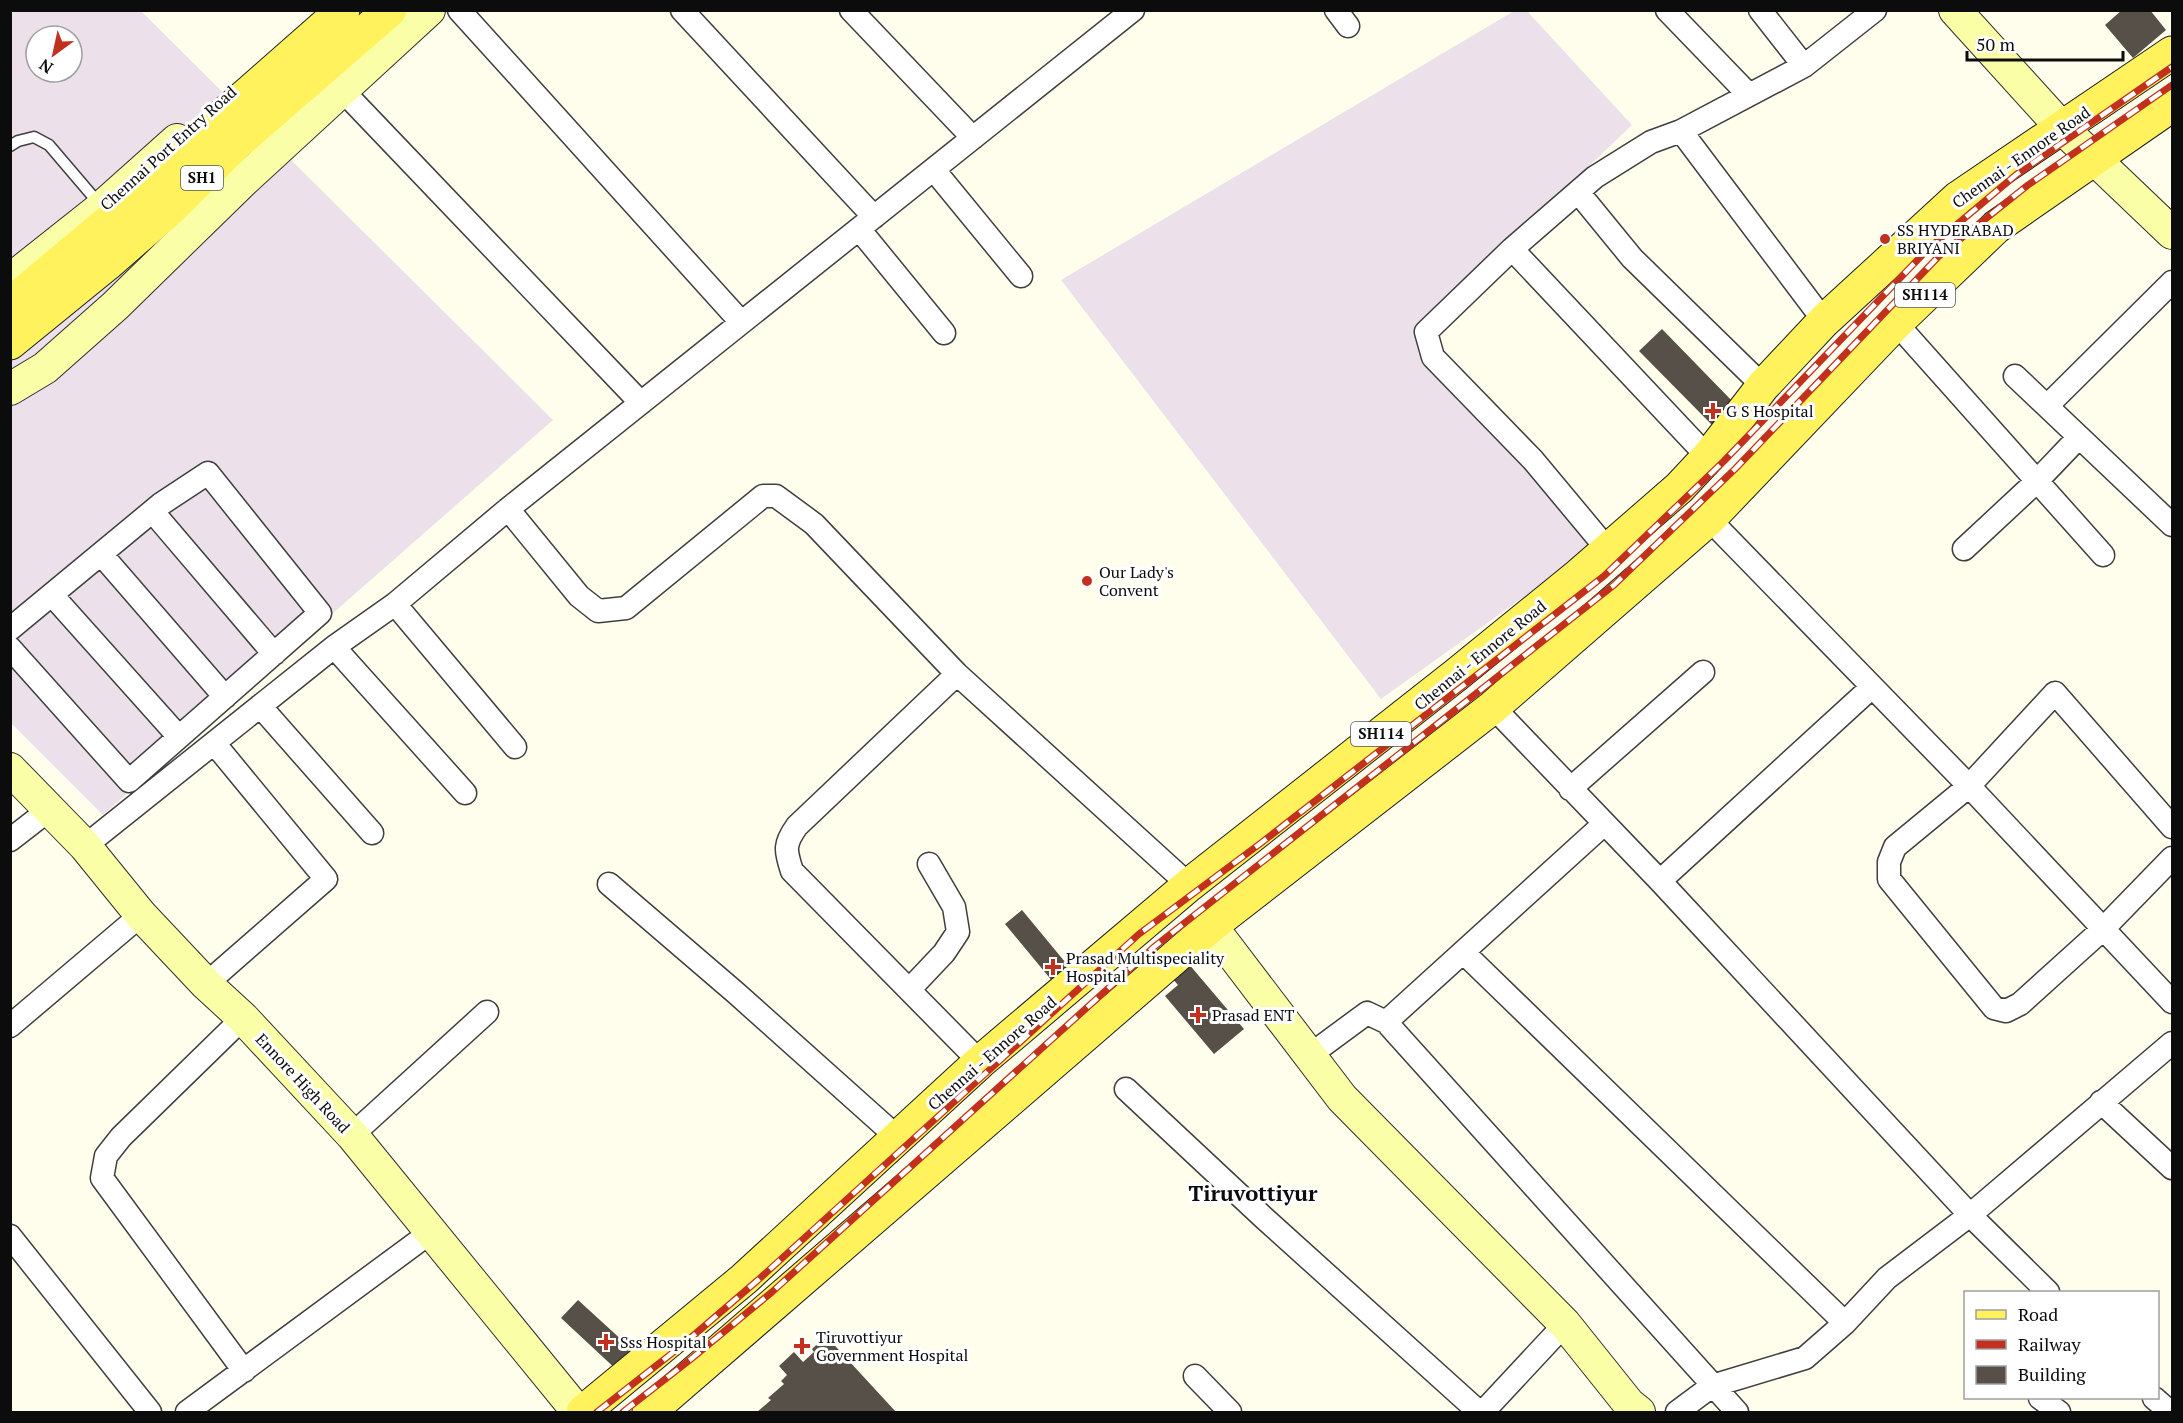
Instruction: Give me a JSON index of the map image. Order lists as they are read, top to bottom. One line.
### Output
{"streets":{"main road":["Chennai - Ennore Road","SH1","SH114"],"street":["Chennai Port Entry Road","Ennore High Road"]},"crossings":[["Chennai Port Entry Road","SH1"]],"districts":["Tiruvottiyur"],"places":{"other":["SS HYDERABAD BRIYANI","Our Lady's Convent"],"health":["G S Hospital","Prasad Multispeciality Hospital","Prasad ENT","Sss Hospital","Tiruvottiyur Government Hospital"]},"legend":["Road","Railway","Building"],"scale_bar":"50 m","north":"bottom left"}
